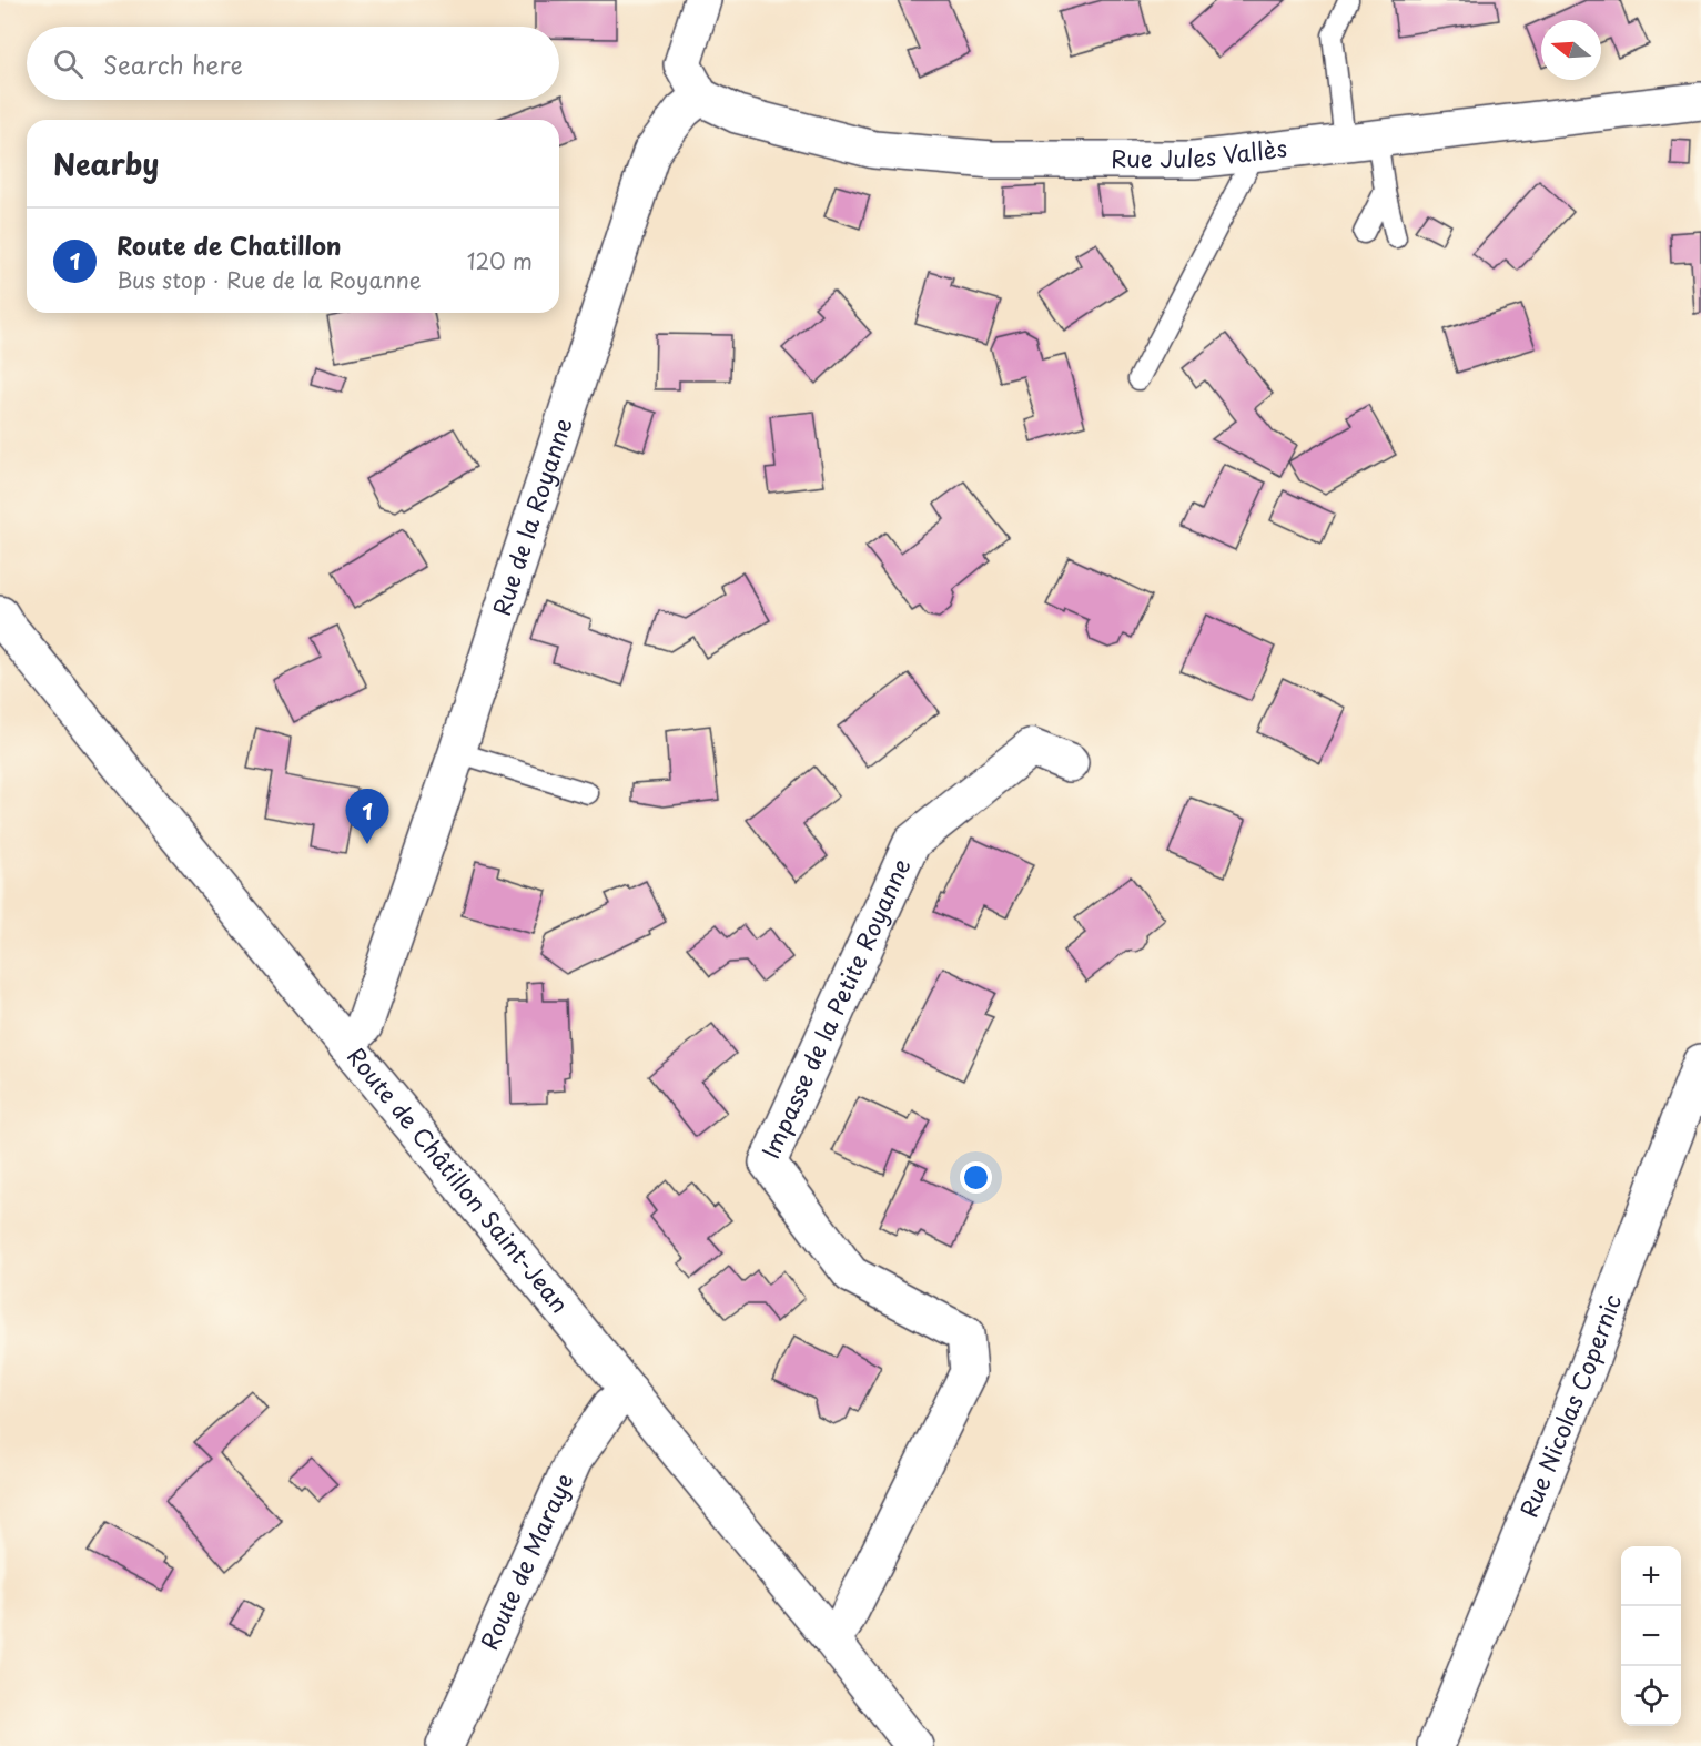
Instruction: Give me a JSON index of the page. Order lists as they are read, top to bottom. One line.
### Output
{"streets":{"street":["Rue Jules Vallès","Rue de la Royanne","Impasse de la Petite Royanne","Route de Châtillon Saint-Jean","Rue Nicolas Copernic","Route de Maraye"]},"crossings":[["Rue Jules Vallès","Rue de la Royanne"],["Rue de la Royanne","Route de Châtillon Saint-Jean"],["Impasse de la Petite Royanne","Route de Châtillon Saint-Jean"],["Route de Châtillon Saint-Jean","Route de Maraye"]],"north":"left","page":{"search":"Search here","heading":"Nearby","list":[{"mark":"1","name":"Route de Chatillon","note":"Bus stop · Rue de la Royanne","value":"120 m"}],"pins":"1","map_buttons":["+","−"]}}
